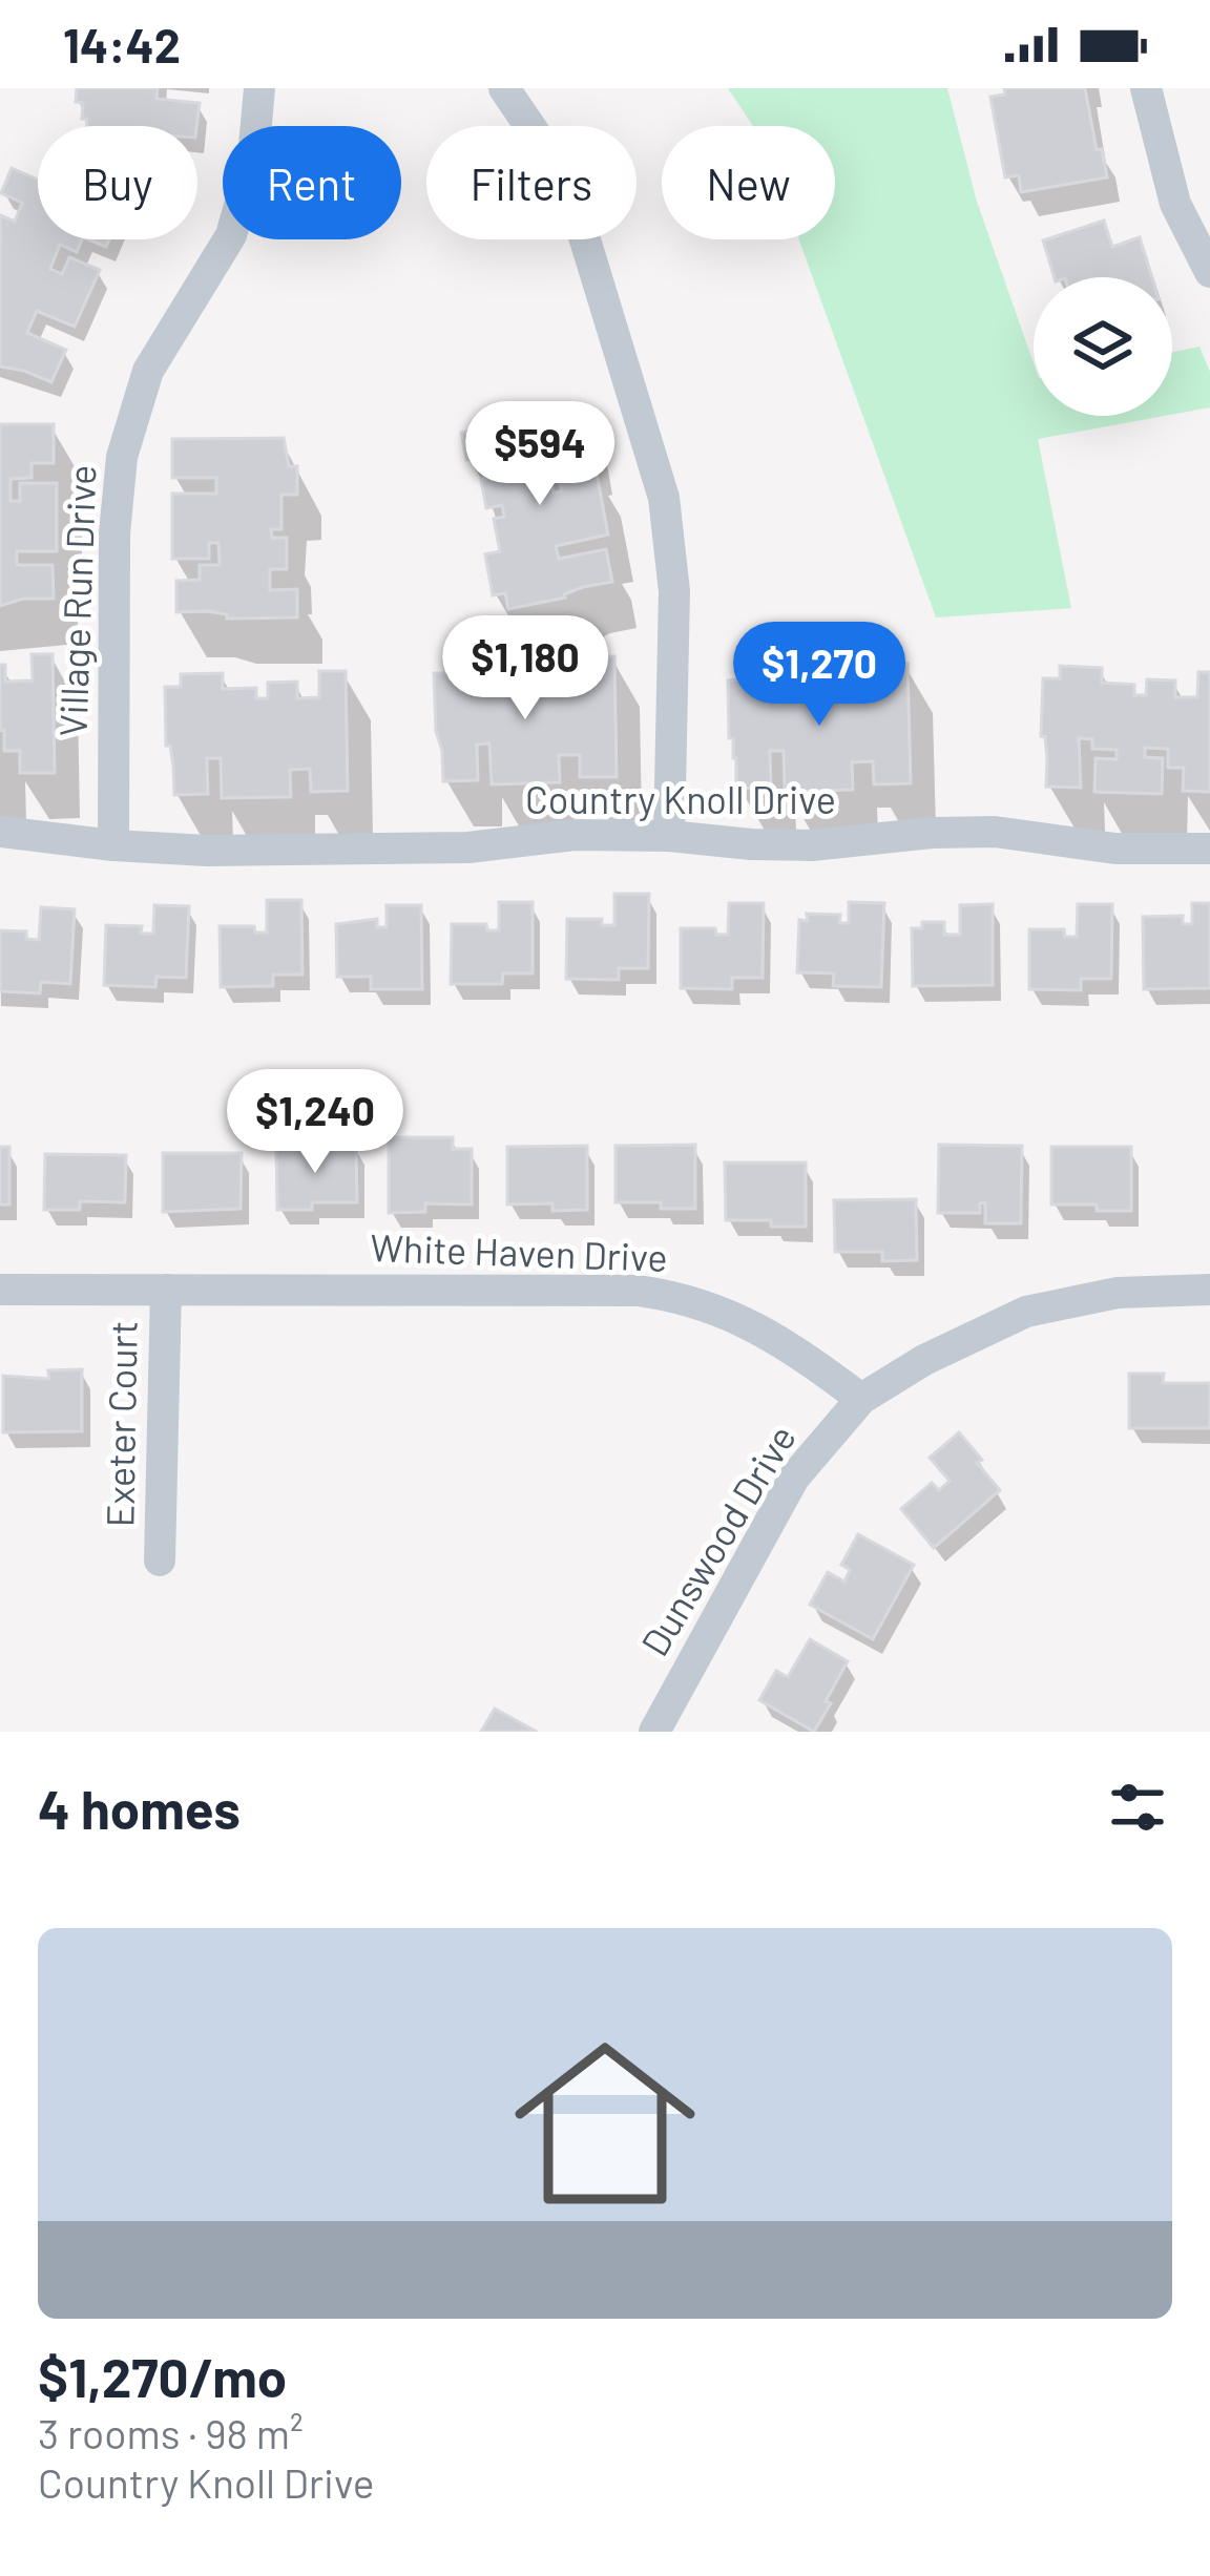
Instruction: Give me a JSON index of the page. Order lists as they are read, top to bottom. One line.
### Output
{"streets":{"street":["Village Run Drive","Country Knoll Drive","White Haven Drive","Exeter Court","Dunswood Drive"]},"crossings":[["Village Run Drive","Country Knoll Drive"],["White Haven Drive","Exeter Court"],["White Haven Drive","Dunswood Drive"]],"page":{"status":"14:42","chip":["Buy","Rent","Filters","New"],"price":["$594","$1,180","$1,270","$1,240"],"heading":"4 homes","list":[{"name":"$1,270/mo","note":"3 rooms · 98 m² · Country Knoll Drive"}]}}
